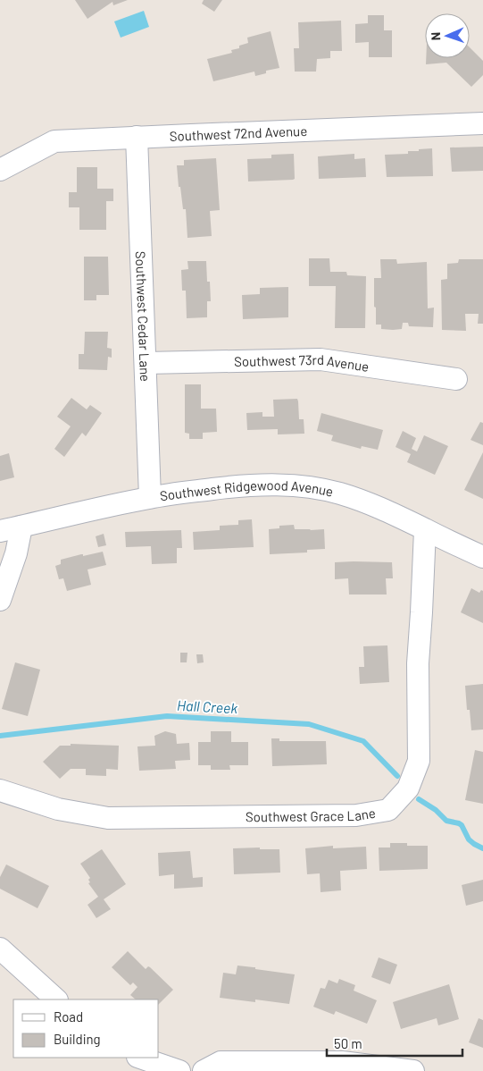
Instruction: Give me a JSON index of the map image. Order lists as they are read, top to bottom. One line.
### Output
{"streets":{"street":["Southwest 72nd Avenue","Southwest Cedar Lane","Southwest 73rd Avenue","Southwest Ridgewood Avenue","Southwest Grace Lane"]},"crossings":[["Southwest 72nd Avenue","Southwest Cedar Lane"],["Southwest Cedar Lane","Southwest 73rd Avenue"],["Southwest Cedar Lane","Southwest Ridgewood Avenue"],["Southwest Ridgewood Avenue","Southwest Grace Lane"]],"water":["Hall Creek"],"legend":["Road","Building"],"scale_bar":"50 m","north":"left"}
